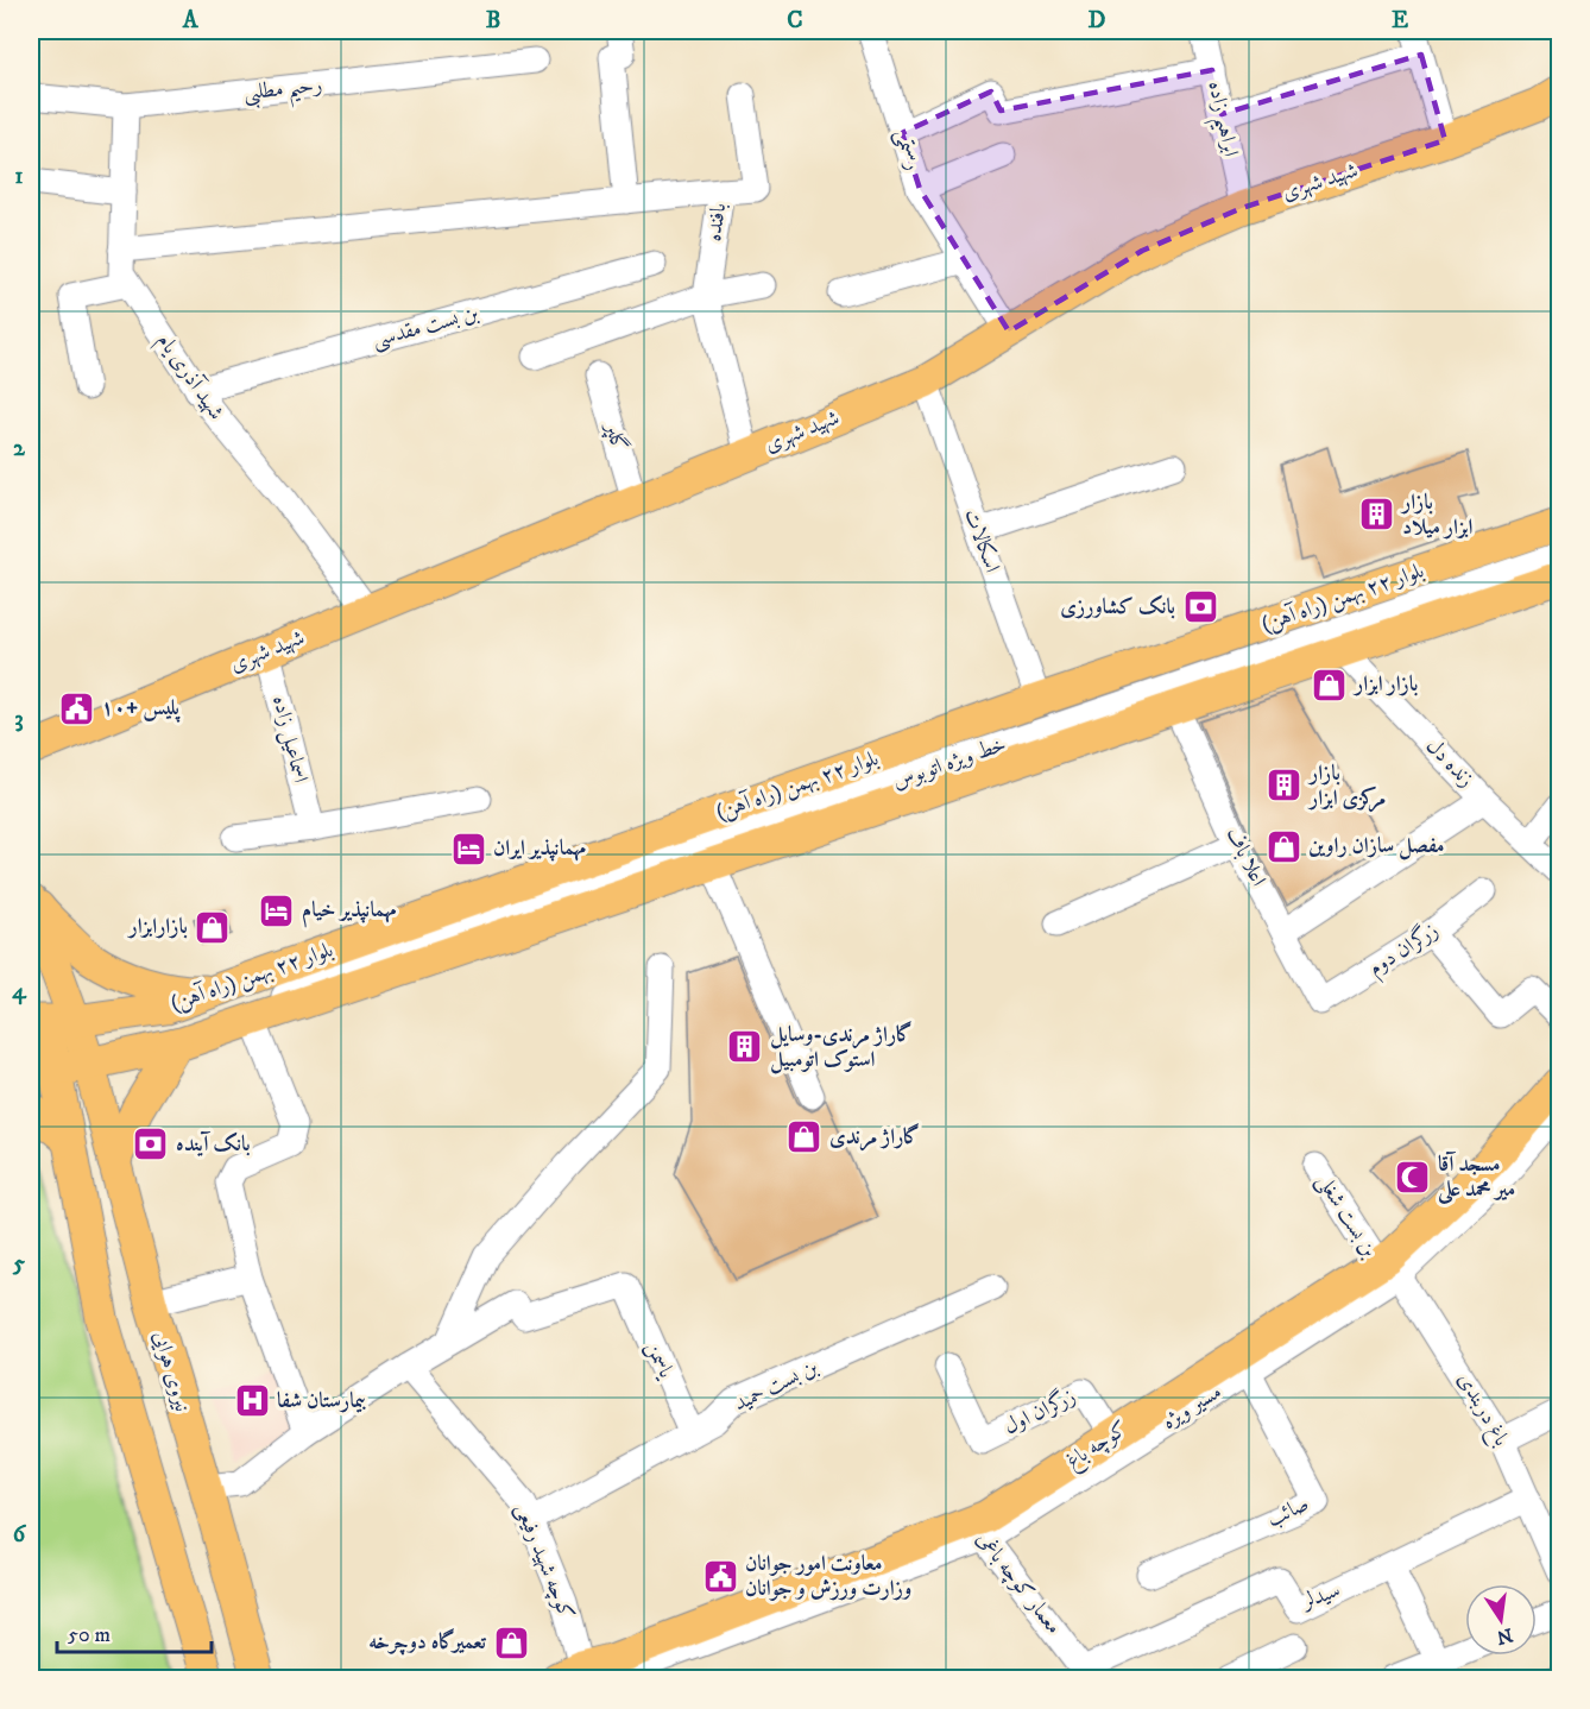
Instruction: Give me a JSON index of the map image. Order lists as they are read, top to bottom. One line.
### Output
{"streets":{"main road":["شهید شهری","بلوار ۲۲ بهمن (راه آهن)","نیروی هوایی","کوچه باغ"],"street":["رحیم مطلبی","ابراهیم زاده","رستمی","بافنده","بن بست مقدسی","شهید آذری یام","گلپر","اسکالات","اسماعیل زاده","خط ویژه اتوبوس","زنده دل","اعلا باف","زرگران دوم","بن بست شغلی","یاسمن","بن بست حمید","مسیر ویژه","باغ دربندی","زرگران اول","صائب","کوچه شهید رفیعی","معمار کوچه باغی","سیدلر"]},"crossings":[["رحیم مطلبی","شهید آذری یام"],["ابراهیم زاده","شهید شهری"],["رستمی","شهید شهری"],["شهید شهری","بافنده"],["شهید شهری","شهید آذری یام"],["شهید شهری","گلپر"],["شهید شهری","اسکالات"],["شهید شهری","اسماعیل زاده"],["بن بست مقدسی","شهید آذری یام"],["اسکالات","بلوار ۲۲ بهمن (راه آهن)"],["بلوار ۲۲ بهمن (راه آهن)","زنده دل"],["بلوار ۲۲ بهمن (راه آهن)","اعلا باف"],["بلوار ۲۲ بهمن (راه آهن)","نیروی هوایی"],["اعلا باف","زرگران دوم"],["بن بست شغلی","باغ دربندی"],["بن بست شغلی","کوچه باغ"],["یاسمن","بن بست حمید"],["بن بست حمید","کوچه شهید رفیعی"],["مسیر ویژه","کوچه باغ"],["مسیر ویژه","صائب"],["مسیر ویژه","معمار کوچه باغی"],["باغ دربندی","کوچه باغ"],["باغ دربندی","سیدلر"],["زرگران اول","کوچه باغ"],["کوچه باغ","صائب"],["کوچه باغ","کوچه شهید رفیعی"],["کوچه باغ","معمار کوچه باغی"],["معمار کوچه باغی","سیدلر"]],"places":{"building":["بازار ابزار میلاد","بازار مرکزی ابزار","گاراژ مرندی-وسایل استوک اتومبیل"],"bank":["بانک کشاورزی","بانک آینده"],"shop":["بازار ابزار","مفصل سازان راوین","بازارابزار","گاراژ مرندی","تعمیرگاه دوچرخه"],"public building":["پلیس +۱۰","معاونت امور جوانان وزارت ورزش و جوانان"],"hotel":["مهمانپذیر ایران","مهمانپذیر خیام"],"mosque":["مسجد آقا میر محمد علی"],"hospital":["بیمارستان شفا"]},"scale_bar":"50 m","north":"bottom","grid":{"columns":["A","B","C","D","E"],"rows":["1","2","3","4","5","6"]}}
